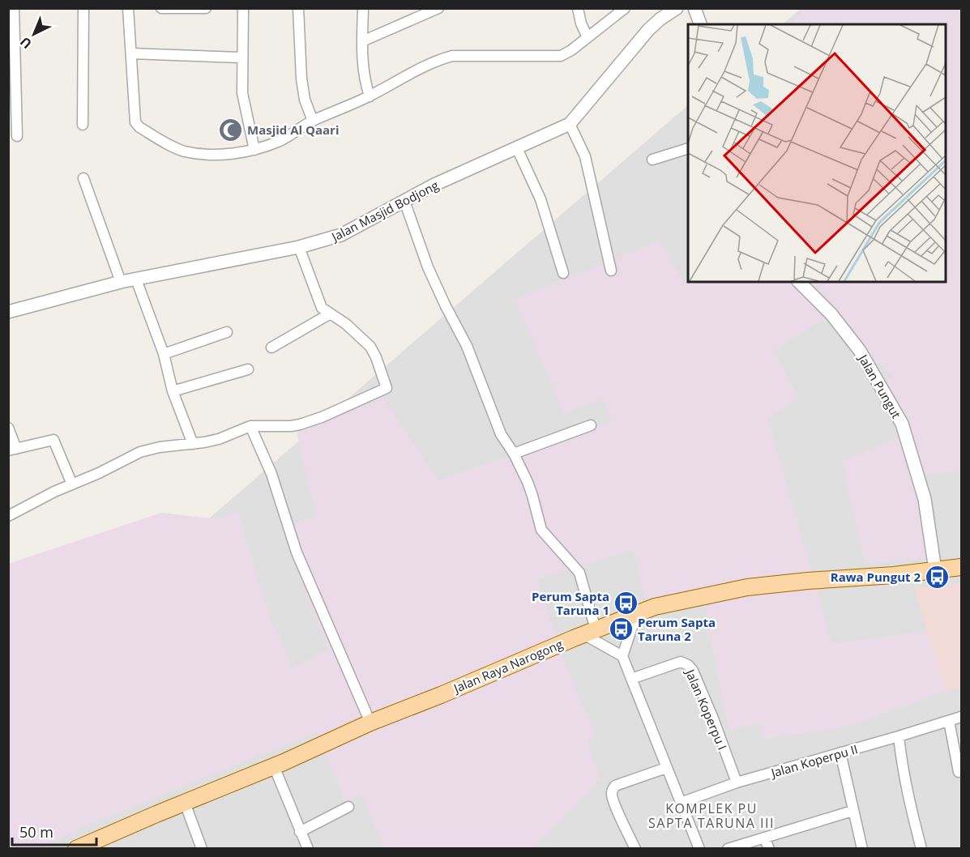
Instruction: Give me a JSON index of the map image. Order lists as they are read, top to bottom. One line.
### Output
{"streets":{"main road":["Jalan Raya Narogong"],"street":["Jalan Masjid Bodjong","Jalan Pungut","Jalan Koperpu I","Jalan Koperpu II"]},"crossings":[["Jalan Pungut","Jalan Raya Narogong"],["Jalan Koperpu I","Jalan Koperpu II"]],"districts":["KOMPLEK PU SAPTA TARUNA III"],"places":{"mosque":["Masjid Al Qaari"],"bus stop":["Rawa Pungut 2","Perum Sapta Taruna 1","Perum Sapta Taruna 2"]},"scale_bar":"50 m","north":"bottom left"}
